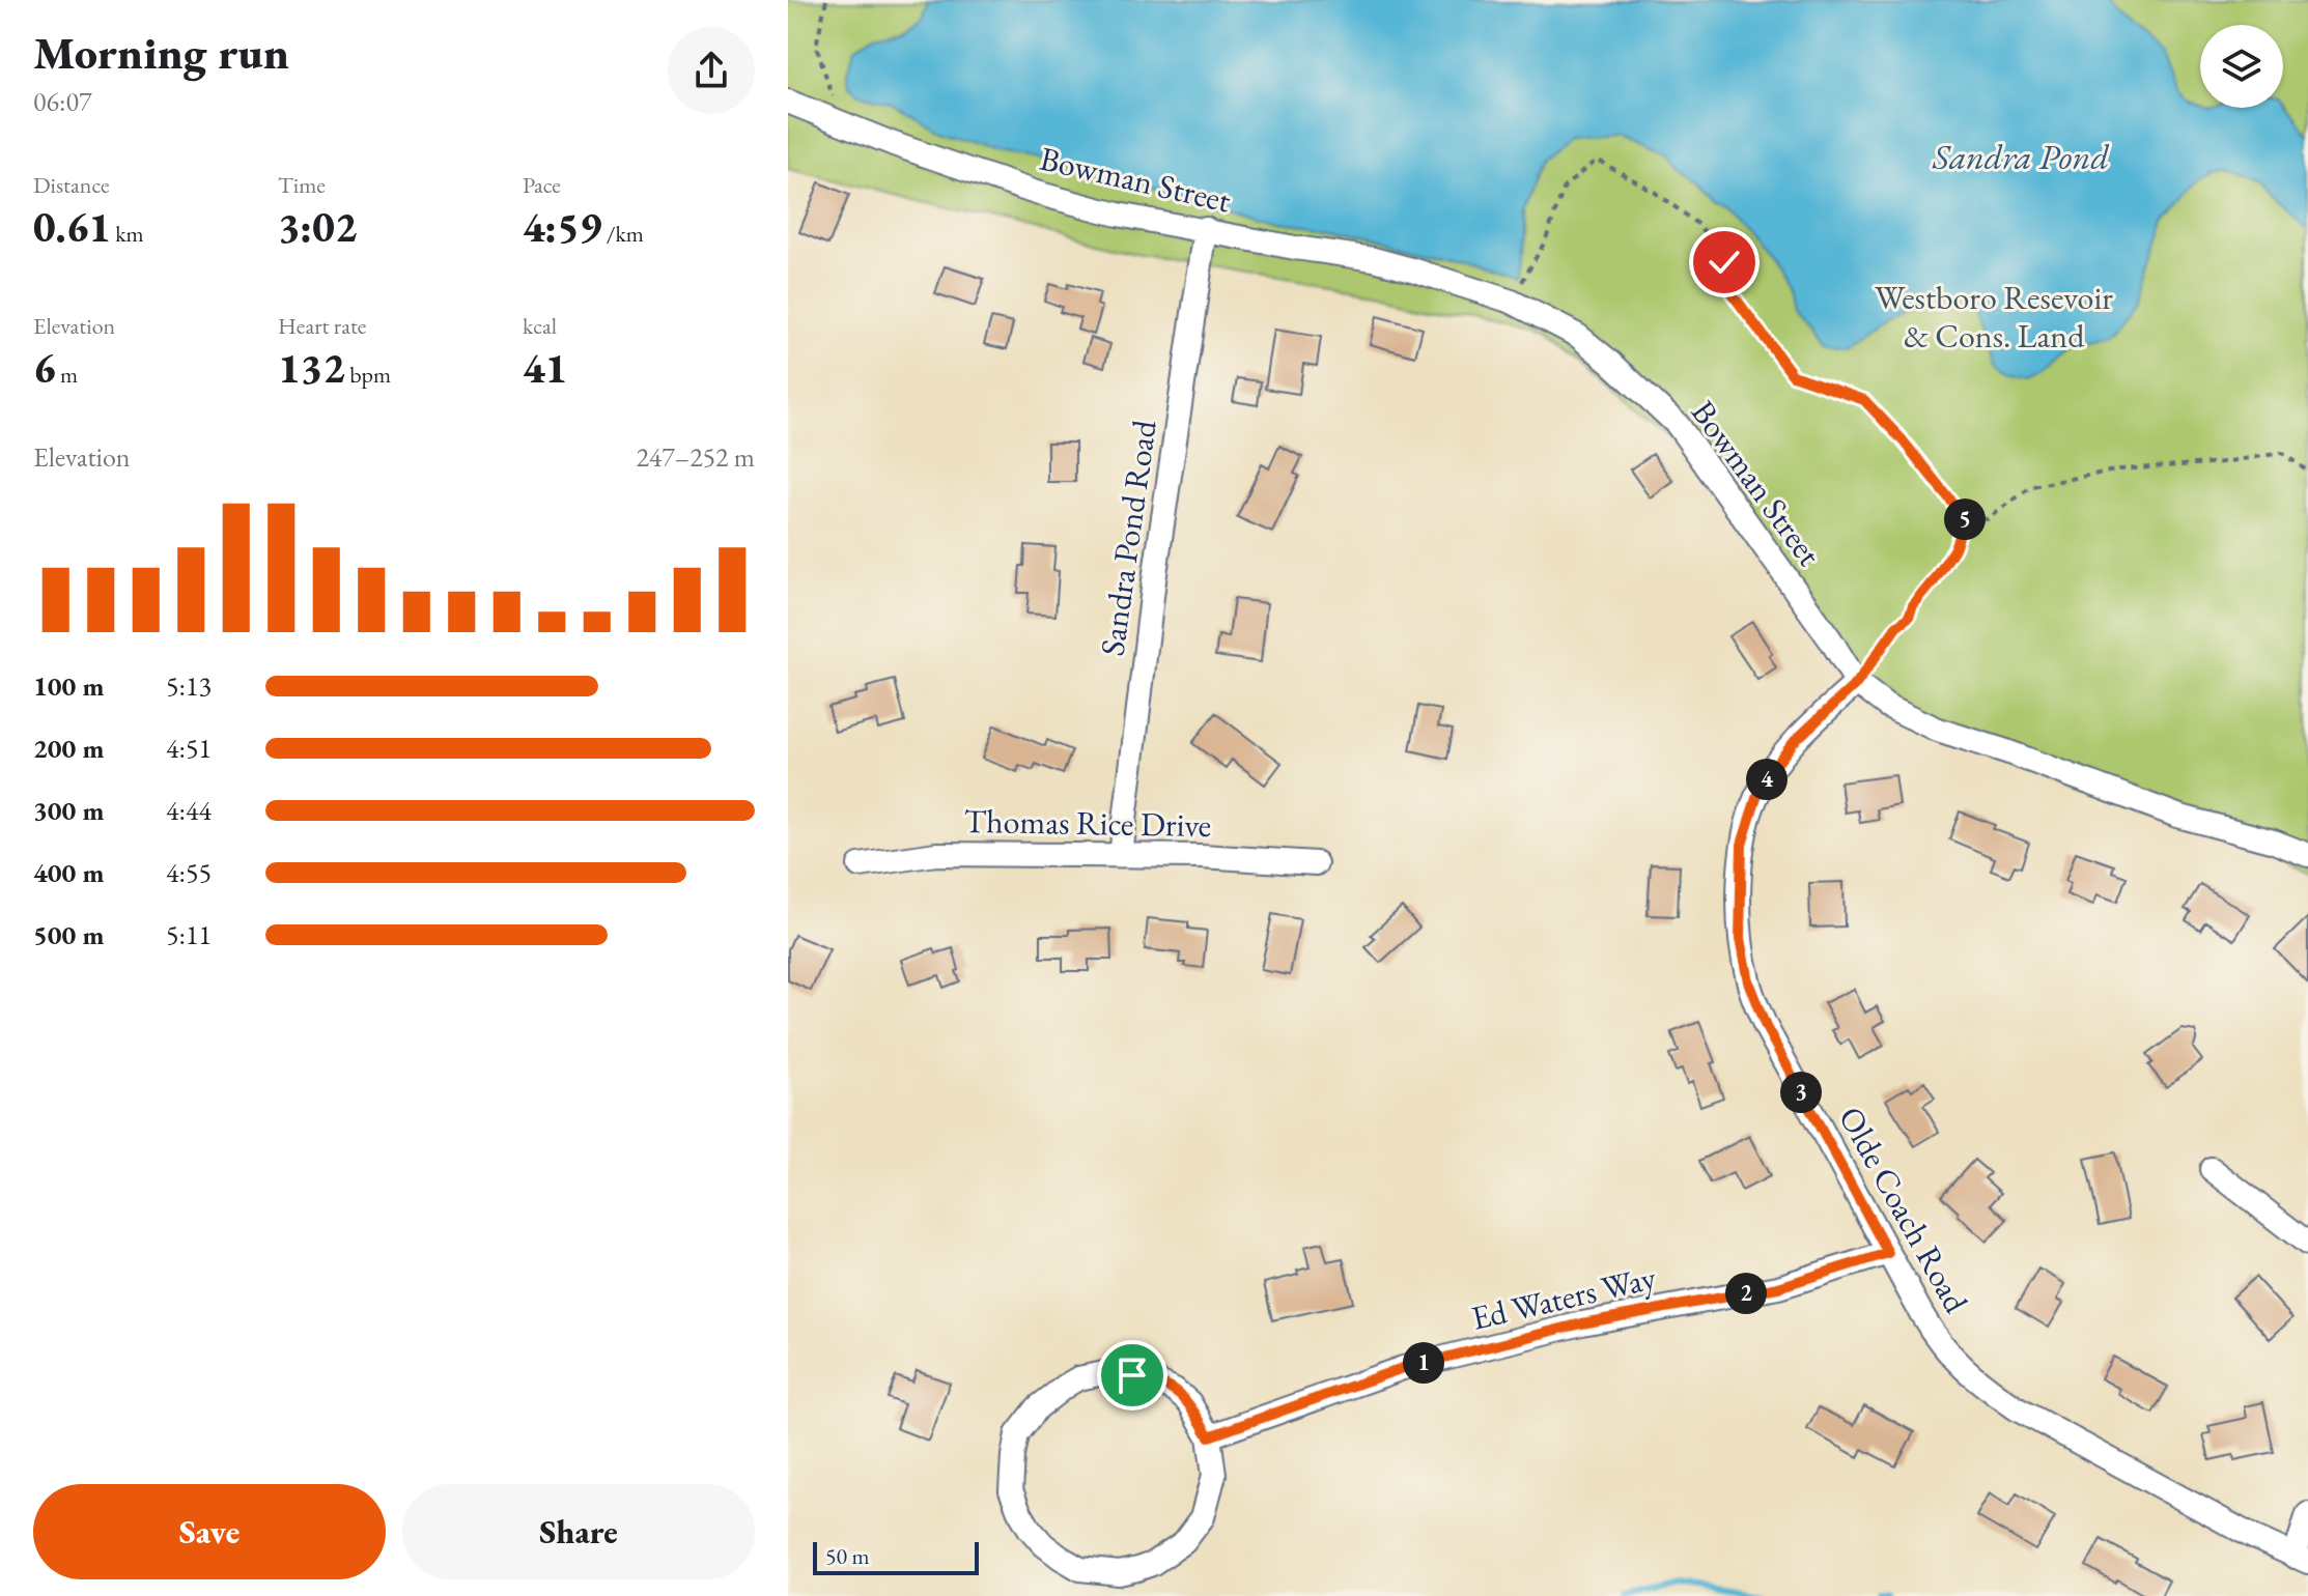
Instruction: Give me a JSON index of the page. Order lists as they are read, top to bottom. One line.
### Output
{"streets":{"street":["Bowman Street","Sandra Pond Road","Thomas Rice Drive","Olde Coach Road","Ed Waters Way"]},"crossings":[["Bowman Street","Sandra Pond Road"],["Bowman Street","Olde Coach Road"],["Sandra Pond Road","Thomas Rice Drive"],["Olde Coach Road","Ed Waters Way"]],"water":["Sandra Pond"],"parks":["Westboro Resevoir & Cons. Land"],"scale_bar":"50 m","page":{"heading":["Morning run","06:07"],"stats":[["Distance","0.61 km"],["Time","3:02"],["Pace","4:59 /km"],["Elevation","6 m"],["Heart rate","132 bpm"],["kcal","41"]],"chart":["Elevation","247–252 m"],"pins":["5","4","3","2","1"],"list":[{"name":"100 m","note":"5:13"},{"name":"200 m","note":"4:51"},{"name":"300 m","note":"4:44"},{"name":"400 m","note":"4:55"},{"name":"500 m","note":"5:11"}],"buttons":["Save","Share"],"scale":"50 m"}}
